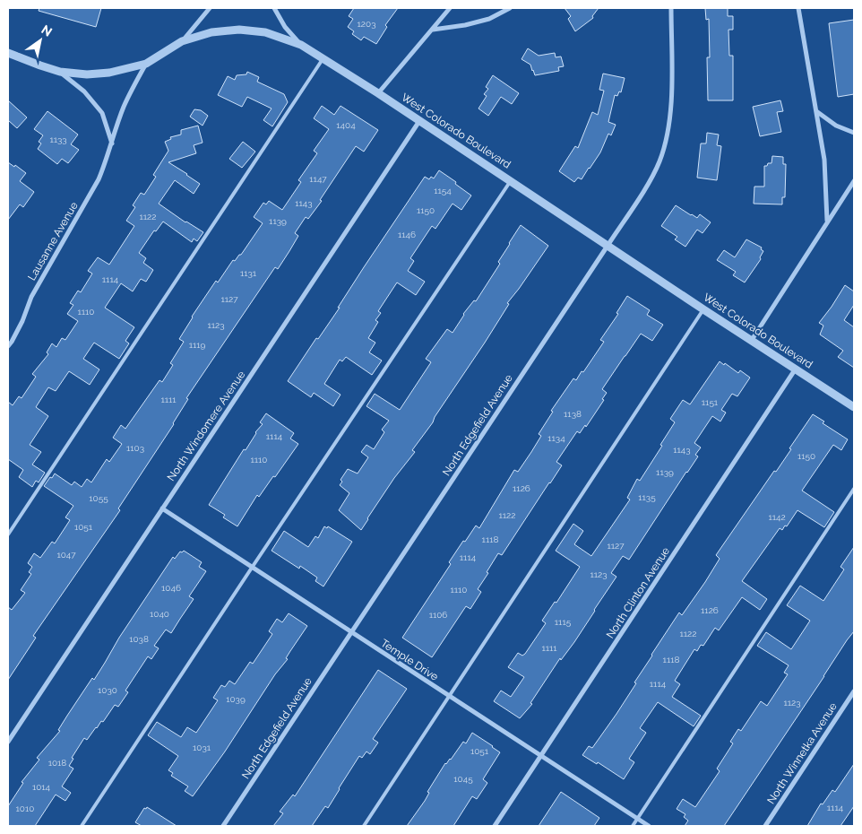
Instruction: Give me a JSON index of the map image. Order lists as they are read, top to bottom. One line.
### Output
{"streets":{"street":["West Colorado Boulevard","Lausanne Avenue","North Edgefield Avenue","North Windomere Avenue","North Clinton Avenue","Temple Drive","North Winnetka Avenue"]},"crossings":[["West Colorado Boulevard","Lausanne Avenue"],["West Colorado Boulevard","North Edgefield Avenue"],["West Colorado Boulevard","North Windomere Avenue"],["West Colorado Boulevard","North Clinton Avenue"],["North Edgefield Avenue","Temple Drive"],["North Windomere Avenue","Temple Drive"],["North Clinton Avenue","Temple Drive"]],"house_numbers":["1203","1404","1133","1147","1154","1143","1150","1122","1139","1146","1131","1114","1127","1110","1123","1119","1111","1151","1138","1114","1134","1103","1143","1150","1110","1139","1126","1135","1055","1122","1142","1051","1118","1127","1047","1114","1123","1046","1110","1126","1040","1106","1115","1122","1038","1111","1118","1114","1030","1039","1123","1031","1051","1018","1045","1014","1114","1010"],"north":"top right"}
